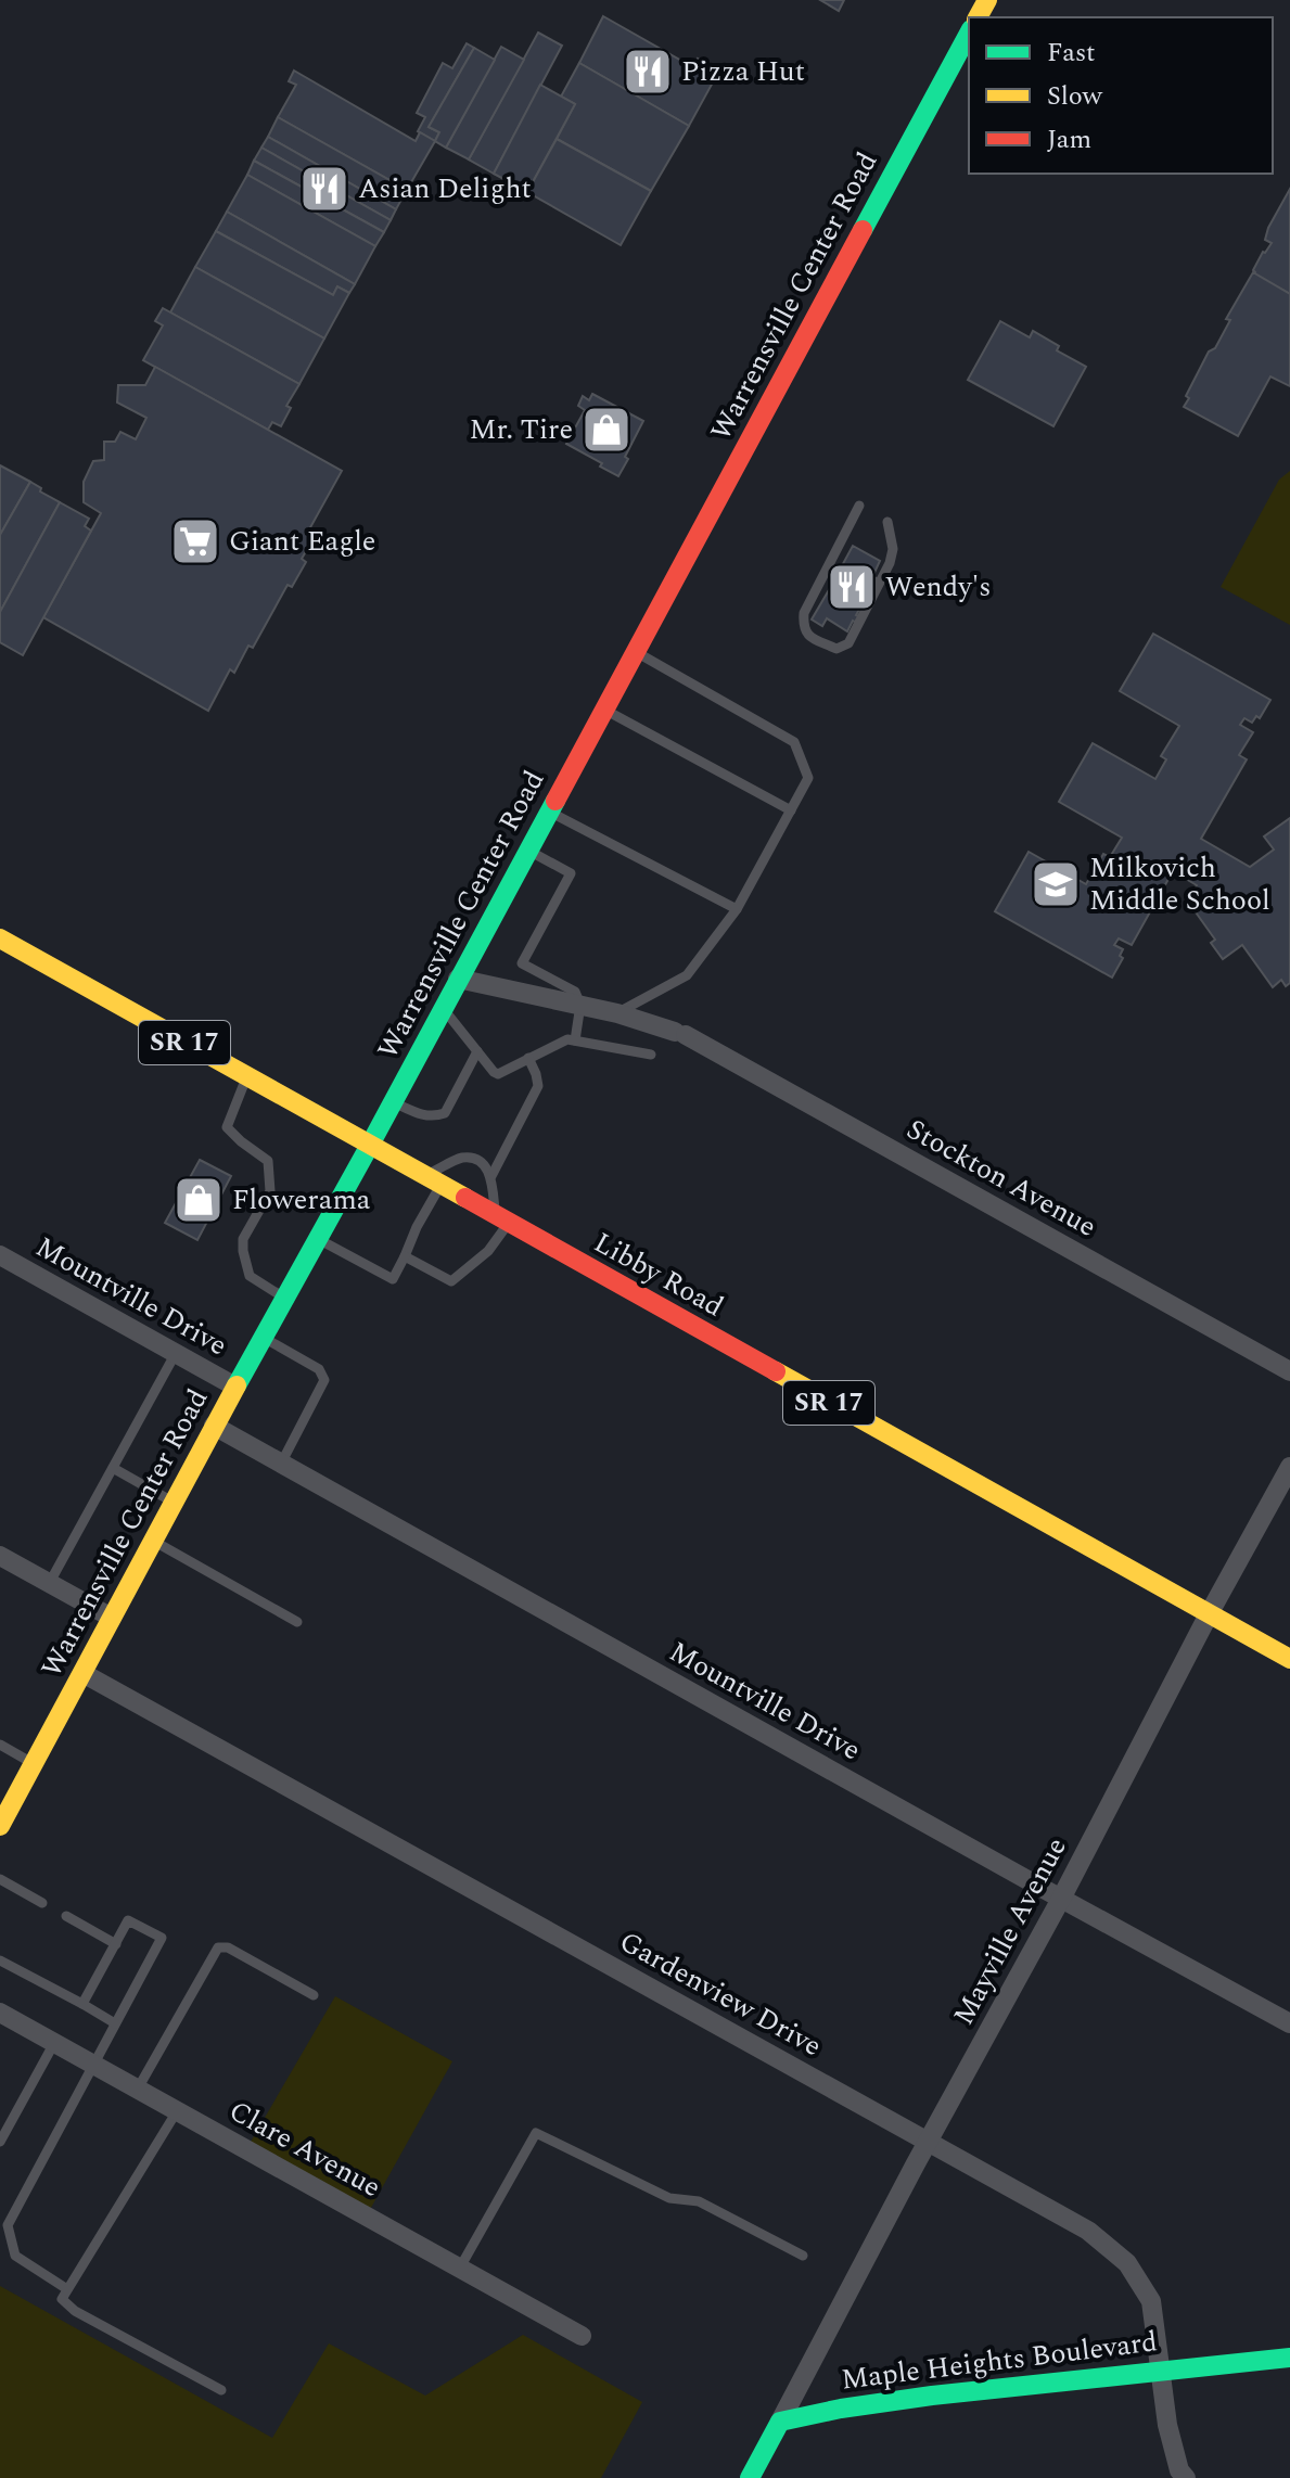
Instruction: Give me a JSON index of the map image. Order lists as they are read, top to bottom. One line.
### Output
{"streets":{"main road":["Warrensville Center Road","SR 17","Libby Road","Maple Heights Boulevard"],"street":["Stockton Avenue","Mountville Drive","Mayville Avenue","Gardenview Drive","Clare Avenue"]},"crossings":[["Warrensville Center Road","Stockton Avenue"],["Warrensville Center Road","Libby Road"],["Warrensville Center Road","Mountville Drive"],["Warrensville Center Road","Gardenview Drive"],["Libby Road","Mayville Avenue"],["Mountville Drive","Mayville Avenue"],["Mayville Avenue","Gardenview Drive"],["Mayville Avenue","Maple Heights Boulevard"],["Gardenview Drive","Maple Heights Boulevard"]],"places":{"restaurant":["Pizza Hut","Asian Delight","Wendy's"],"shop":["Mr. Tire","Flowerama"],"supermarket":["Giant Eagle"],"school or university":["Milkovich Middle School"]},"legend":["Fast","Slow","Jam"]}
